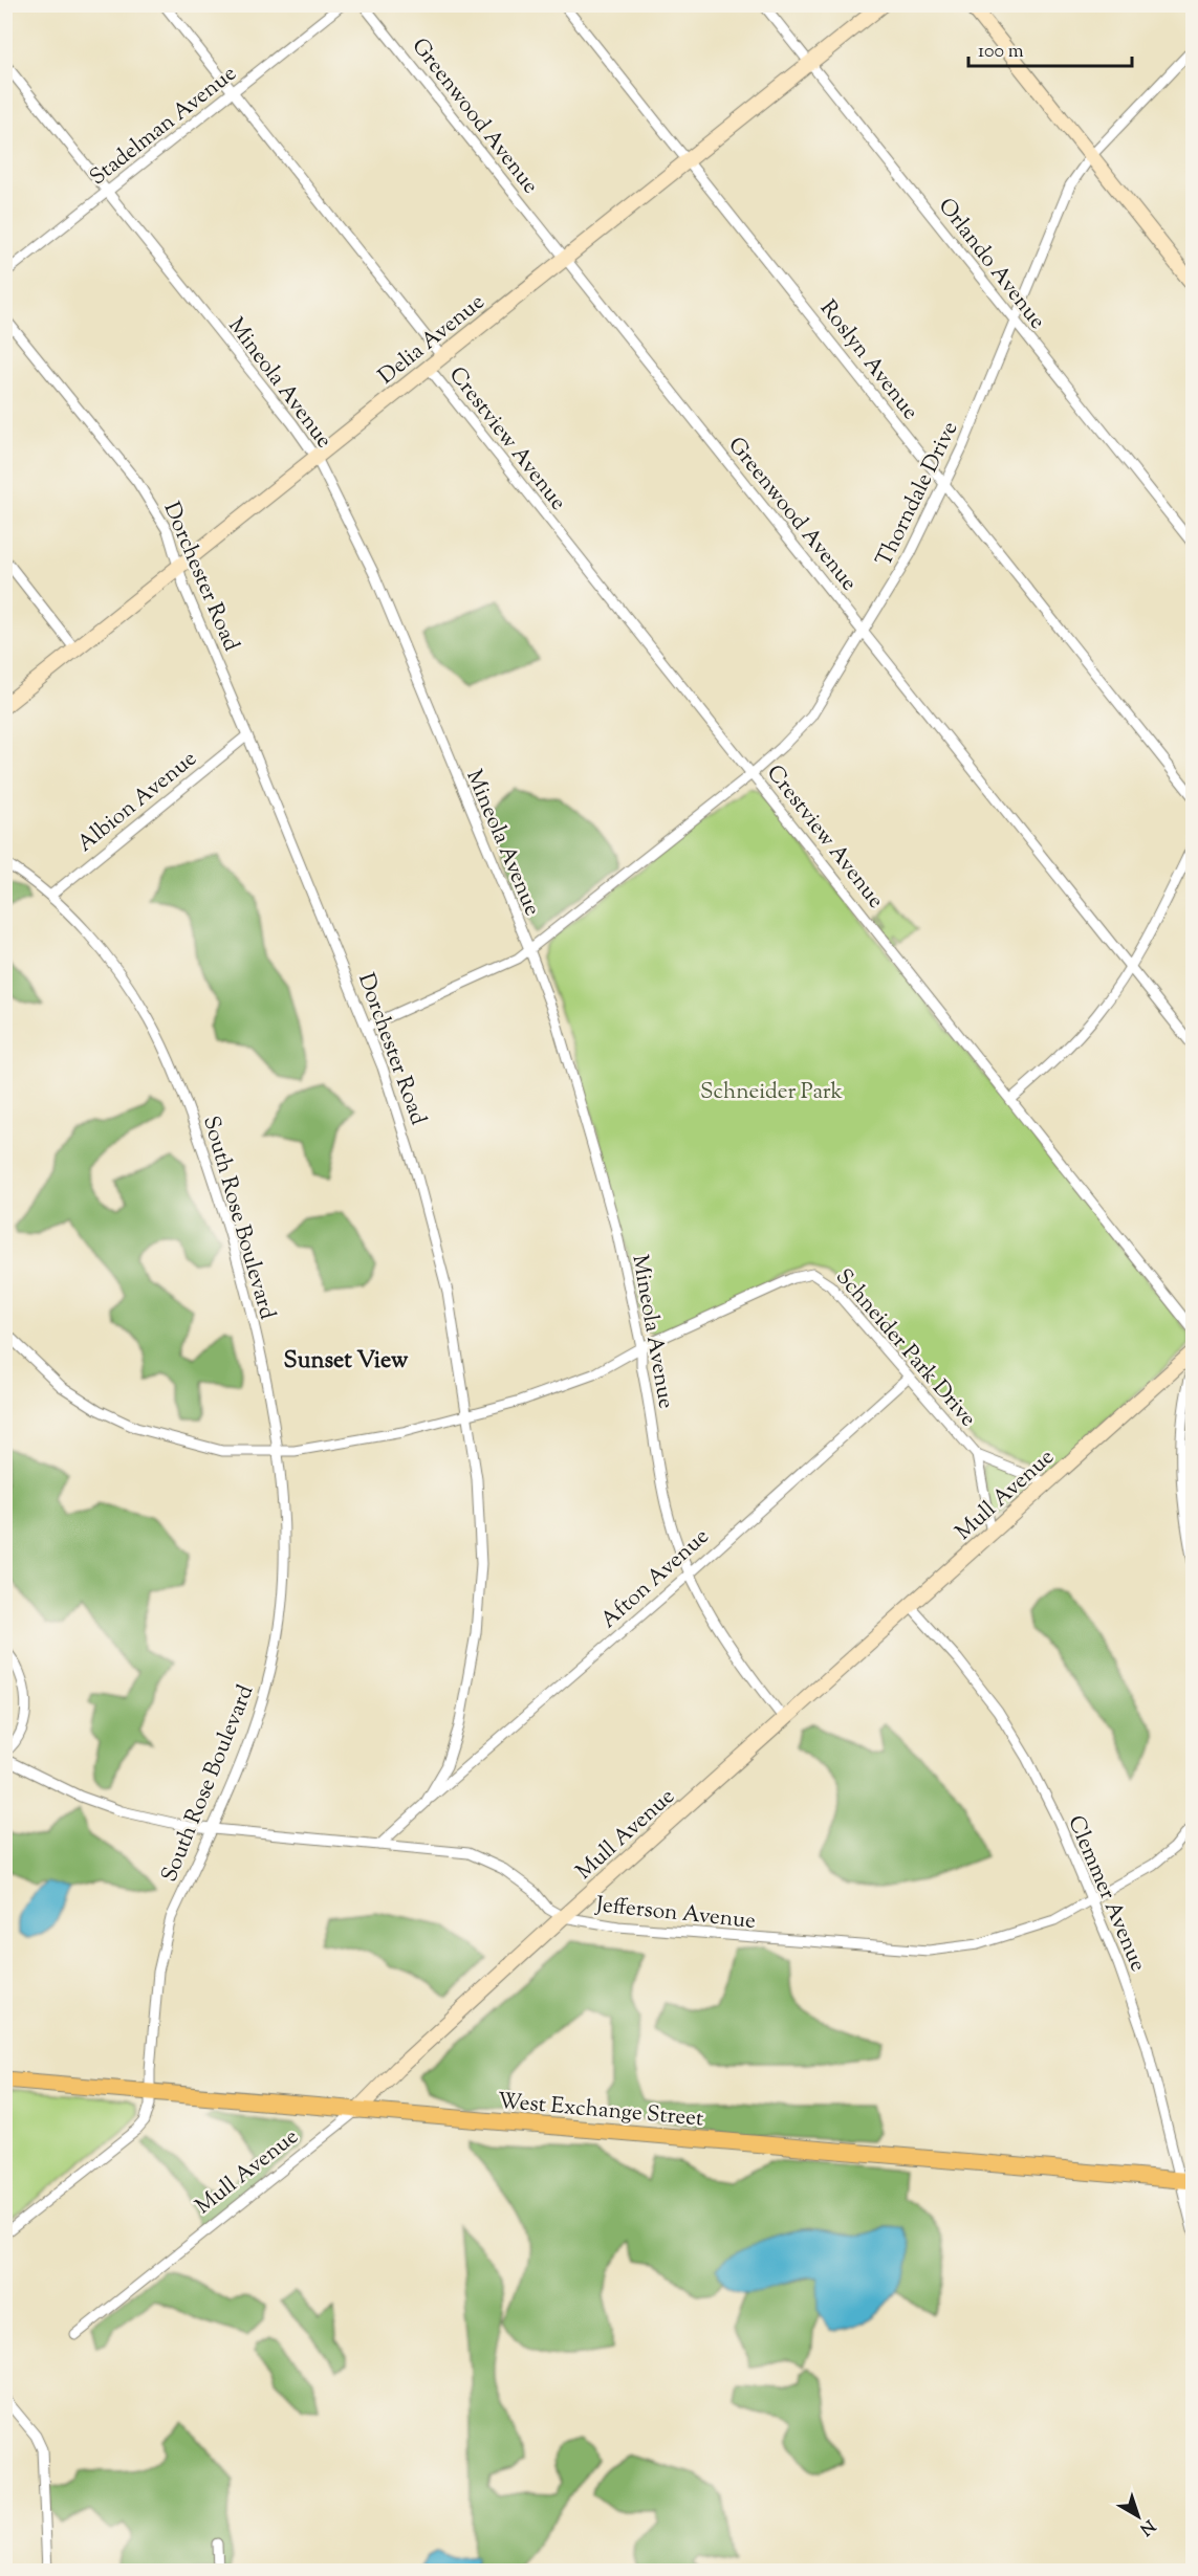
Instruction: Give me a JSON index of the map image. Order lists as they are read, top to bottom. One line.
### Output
{"streets":{"main road":["West Exchange Street"],"street":["Greenwood Avenue","Stadelman Avenue","Orlando Avenue","Delia Avenue","Roslyn Avenue","Mineola Avenue","Crestview Avenue","Thorndale Drive","Dorchester Road","Albion Avenue","South Rose Boulevard","Schneider Park Drive","Mull Avenue","Afton Avenue","Clemmer Avenue","Jefferson Avenue"]},"crossings":[["Greenwood Avenue","Delia Avenue"],["Greenwood Avenue","Thorndale Drive"],["Stadelman Avenue","Mineola Avenue"],["Stadelman Avenue","Crestview Avenue"],["Orlando Avenue","Delia Avenue"],["Orlando Avenue","Thorndale Drive"],["Delia Avenue","Roslyn Avenue"],["Delia Avenue","Mineola Avenue"],["Delia Avenue","Crestview Avenue"],["Delia Avenue","Dorchester Road"],["Roslyn Avenue","Thorndale Drive"],["Mineola Avenue","Thorndale Drive"],["Mineola Avenue","Schneider Park Drive"],["Mineola Avenue","Mull Avenue"],["Mineola Avenue","Afton Avenue"],["Crestview Avenue","Thorndale Drive"],["Thorndale Drive","Dorchester Road"],["Dorchester Road","Albion Avenue"],["Dorchester Road","Afton Avenue"],["Dorchester Road","Jefferson Avenue"],["Albion Avenue","South Rose Boulevard"],["South Rose Boulevard","Jefferson Avenue"],["South Rose Boulevard","West Exchange Street"],["Schneider Park Drive","Mull Avenue"],["Schneider Park Drive","Afton Avenue"],["Mull Avenue","Clemmer Avenue"],["Mull Avenue","Jefferson Avenue"],["Mull Avenue","West Exchange Street"],["Clemmer Avenue","Jefferson Avenue"],["Clemmer Avenue","West Exchange Street"]],"districts":["Sunset View"],"parks":["Schneider Park"],"scale_bar":"100 m","north":"bottom right"}
